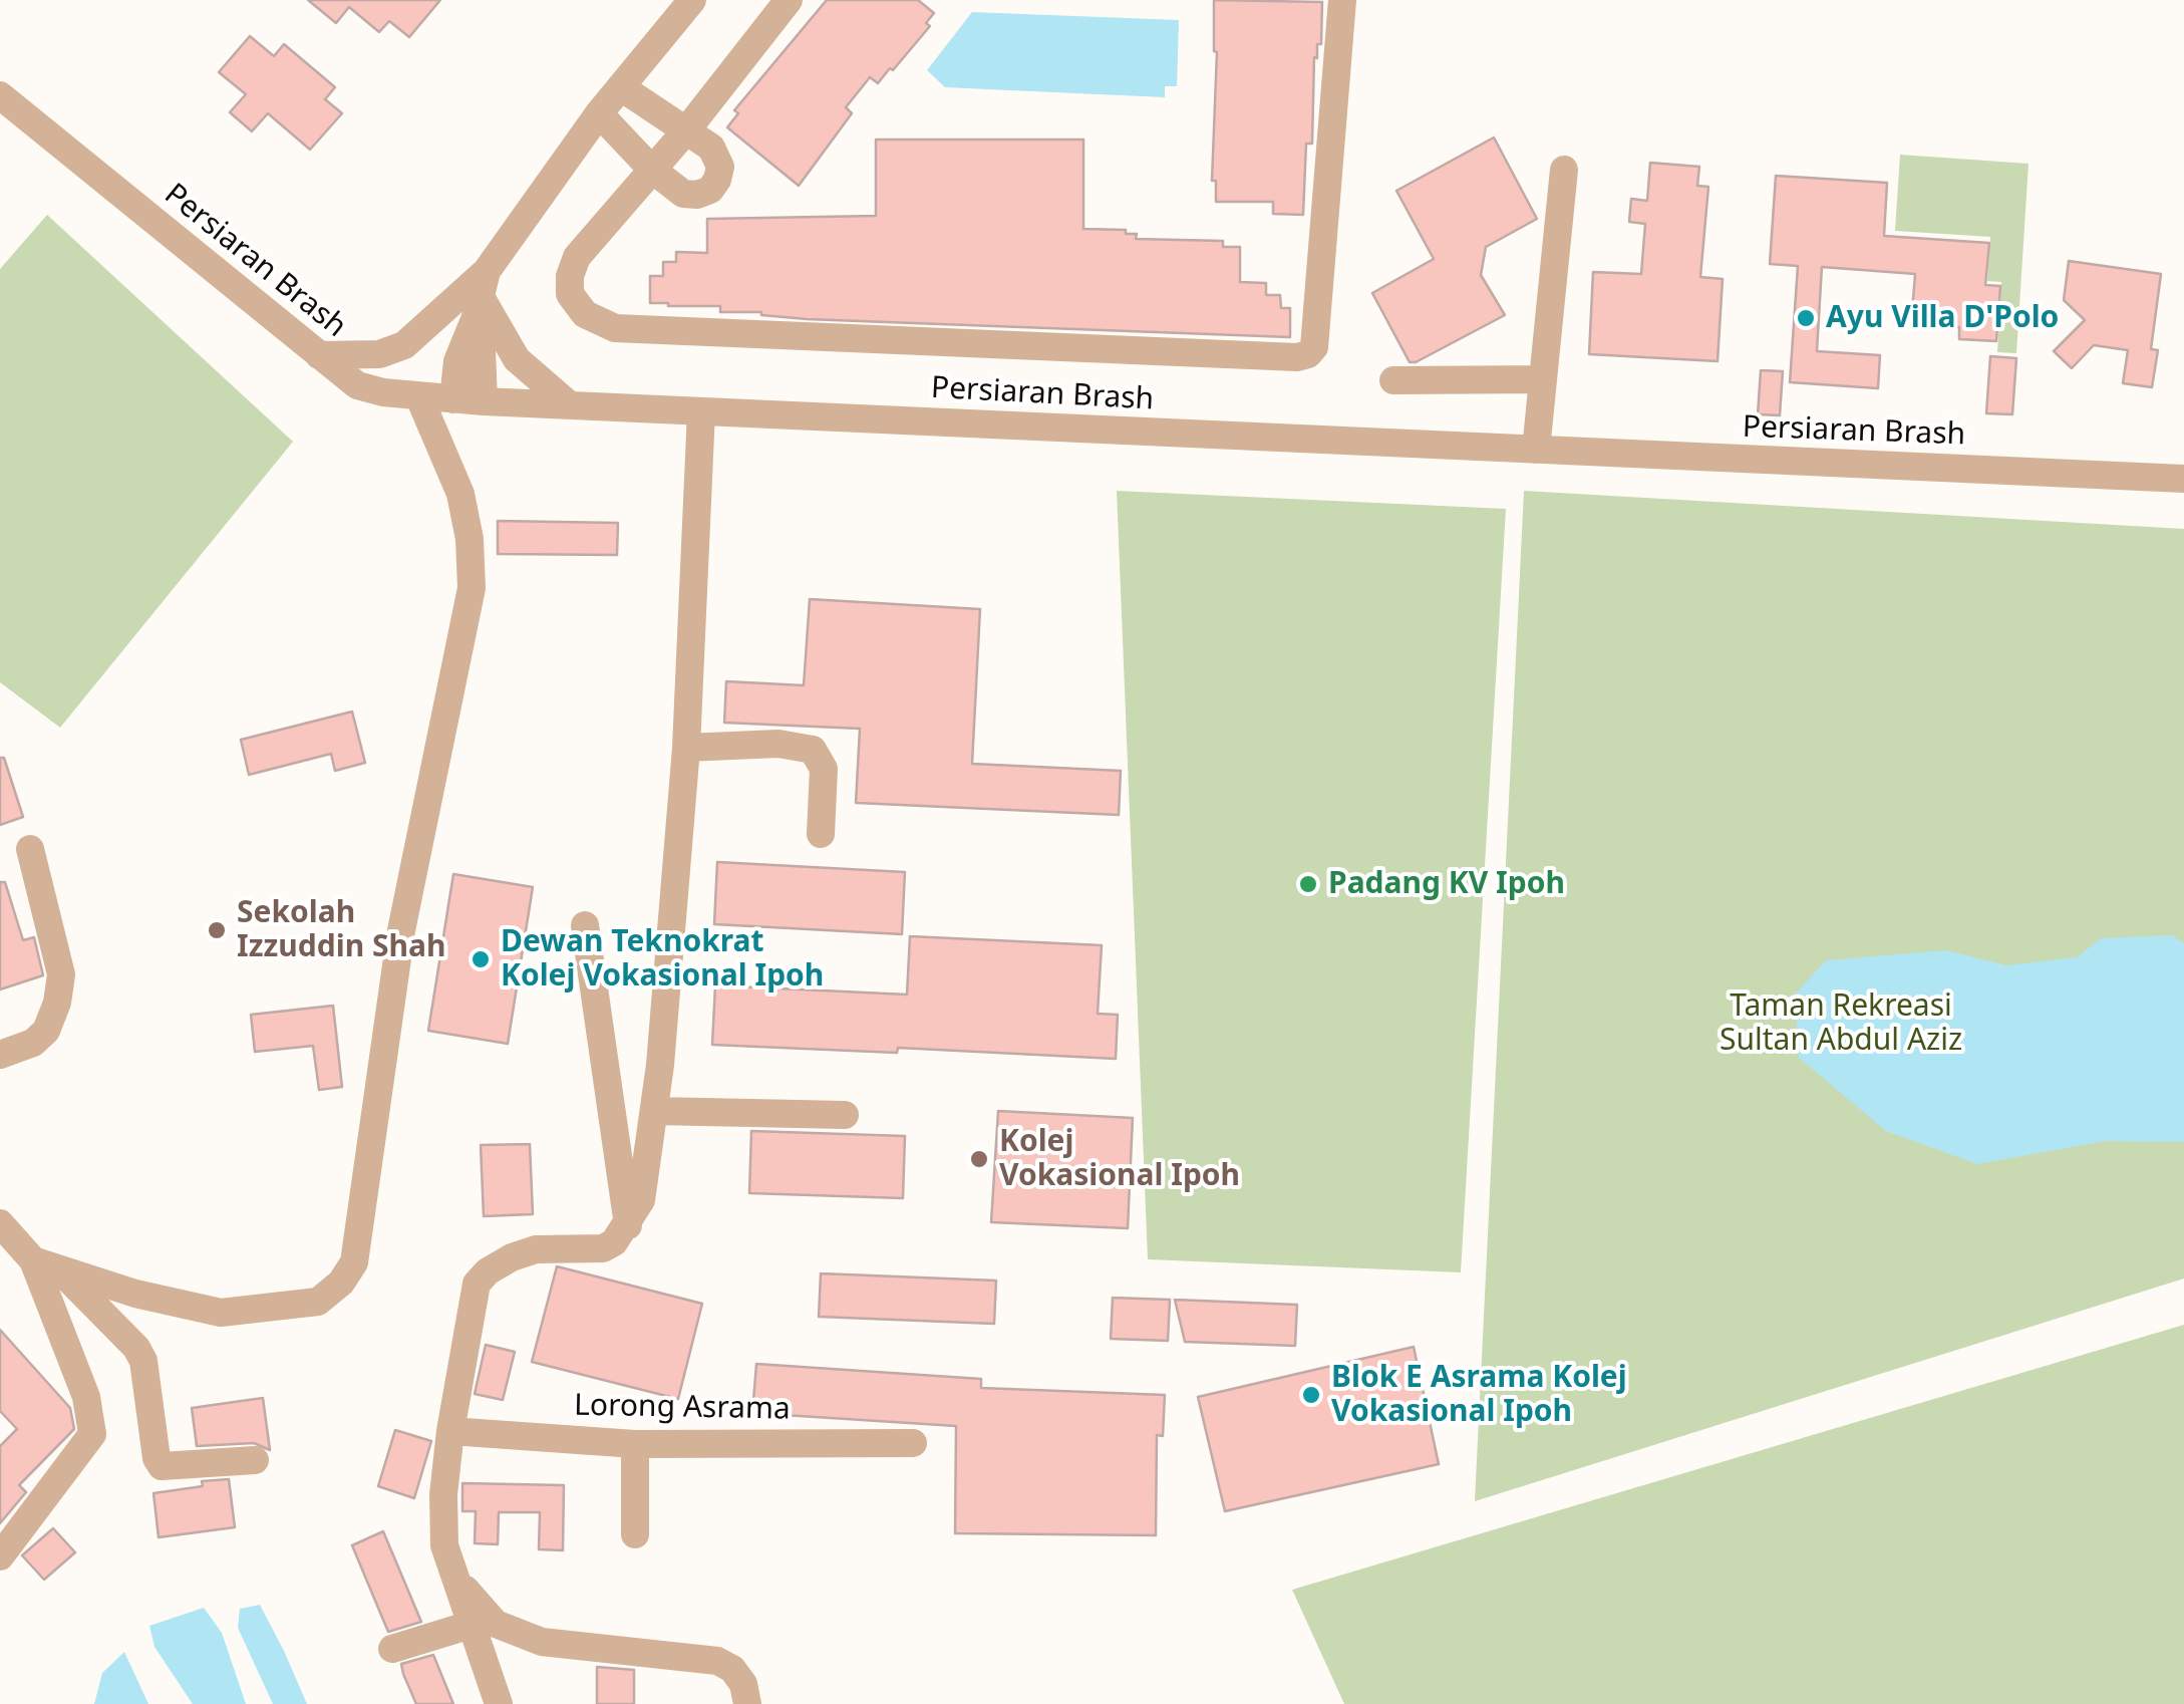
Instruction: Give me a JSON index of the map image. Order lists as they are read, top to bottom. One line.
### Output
{"streets":{"street":["Persiaran Brash","Lorong Asrama"]},"parks":["Taman Rekreasi Sultan Abdul Aziz"],"places":["Ayu Villa D'Polo","Padang KV Ipoh","Sekolah Izzuddin Shah","Dewan Teknokrat Kolej Vokasional Ipoh","Kolej Vokasional Ipoh","Blok E Asrama Kolej Vokasional Ipoh"]}
